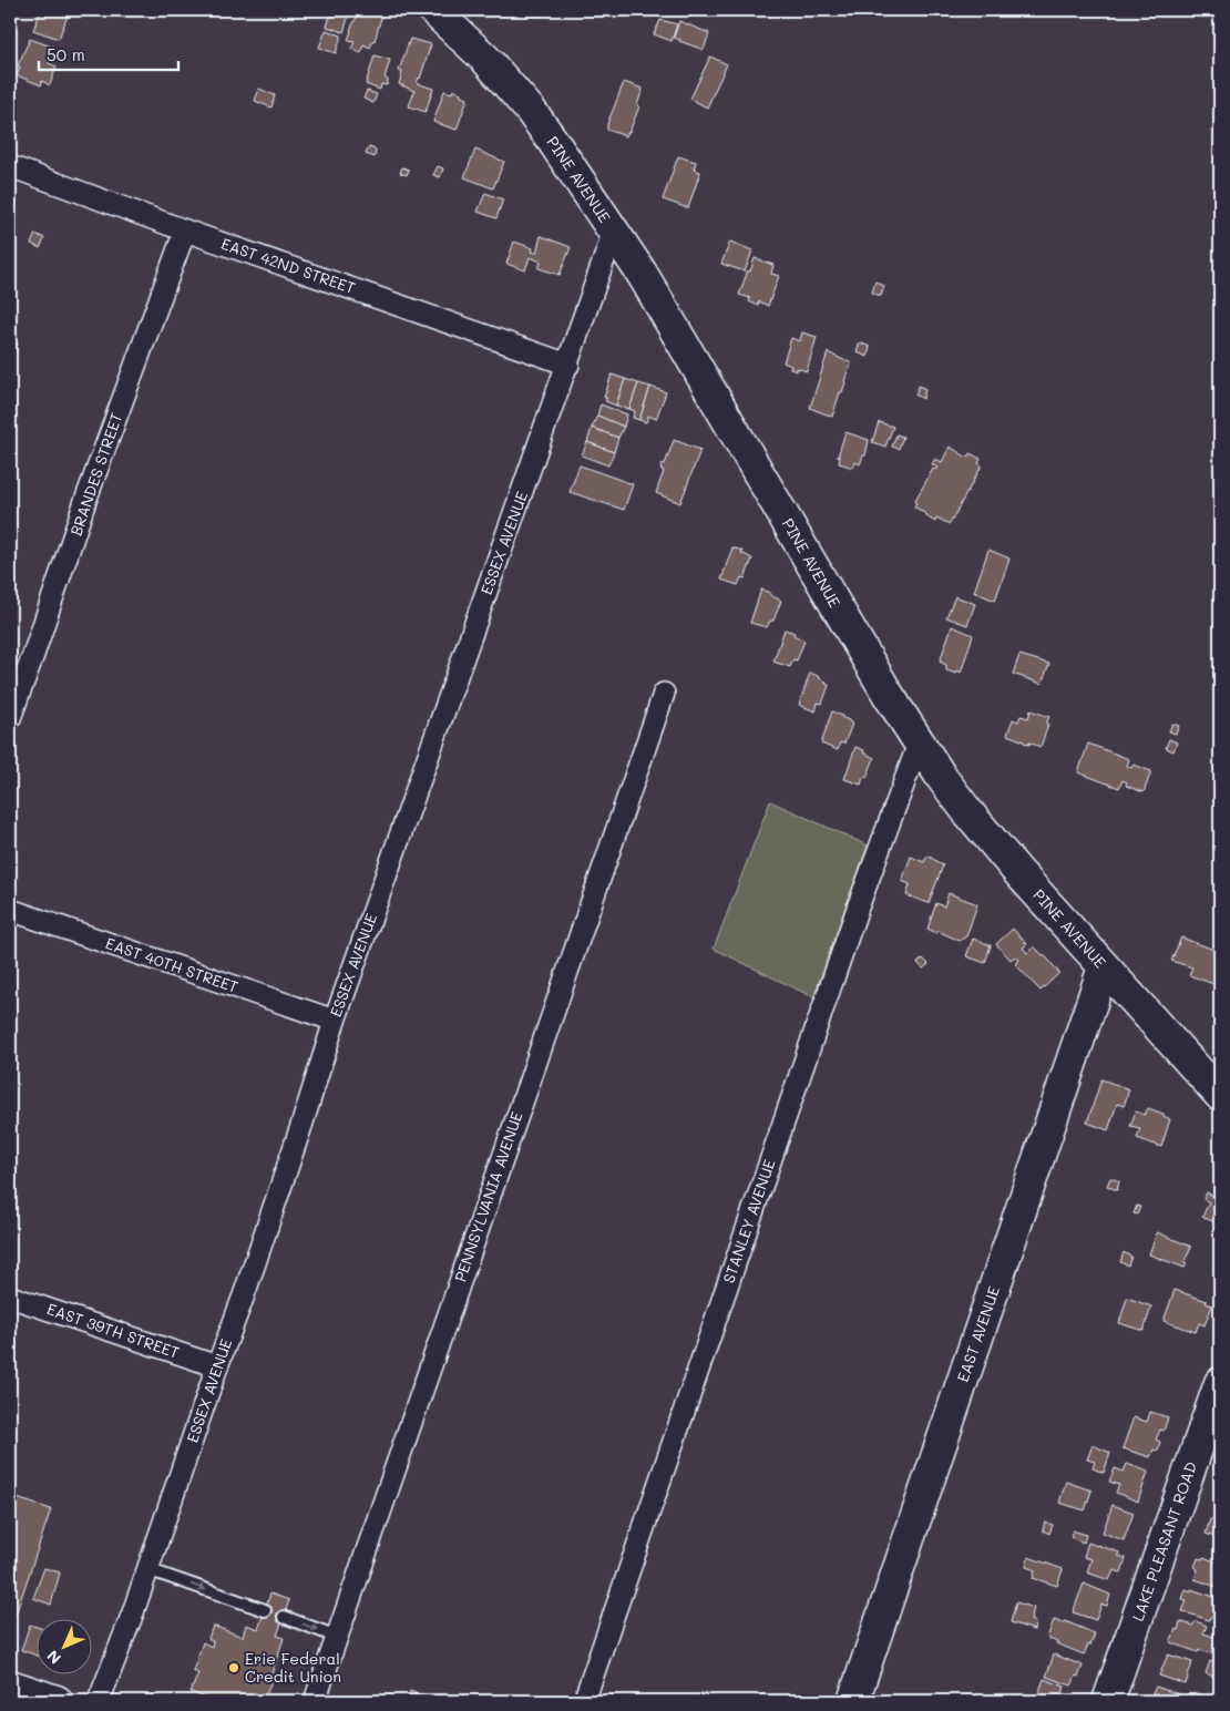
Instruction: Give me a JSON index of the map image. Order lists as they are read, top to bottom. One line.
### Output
{"streets":{"main road":["PINE AVENUE","EAST AVENUE","LAKE PLEASANT ROAD"],"street":["EAST 42ND STREET","BRANDES STREET","ESSEX AVENUE","EAST 40TH STREET","PENNSYLVANIA AVENUE","STANLEY AVENUE","EAST 39TH STREET"]},"crossings":[["PINE AVENUE","ESSEX AVENUE"],["PINE AVENUE","STANLEY AVENUE"],["PINE AVENUE","EAST AVENUE"],["EAST 42ND STREET","BRANDES STREET"],["EAST 42ND STREET","ESSEX AVENUE"],["ESSEX AVENUE","EAST 40TH STREET"],["ESSEX AVENUE","EAST 39TH STREET"]],"places":["Erie Federal Credit Union"],"scale_bar":"50 m","north":"bottom left"}
